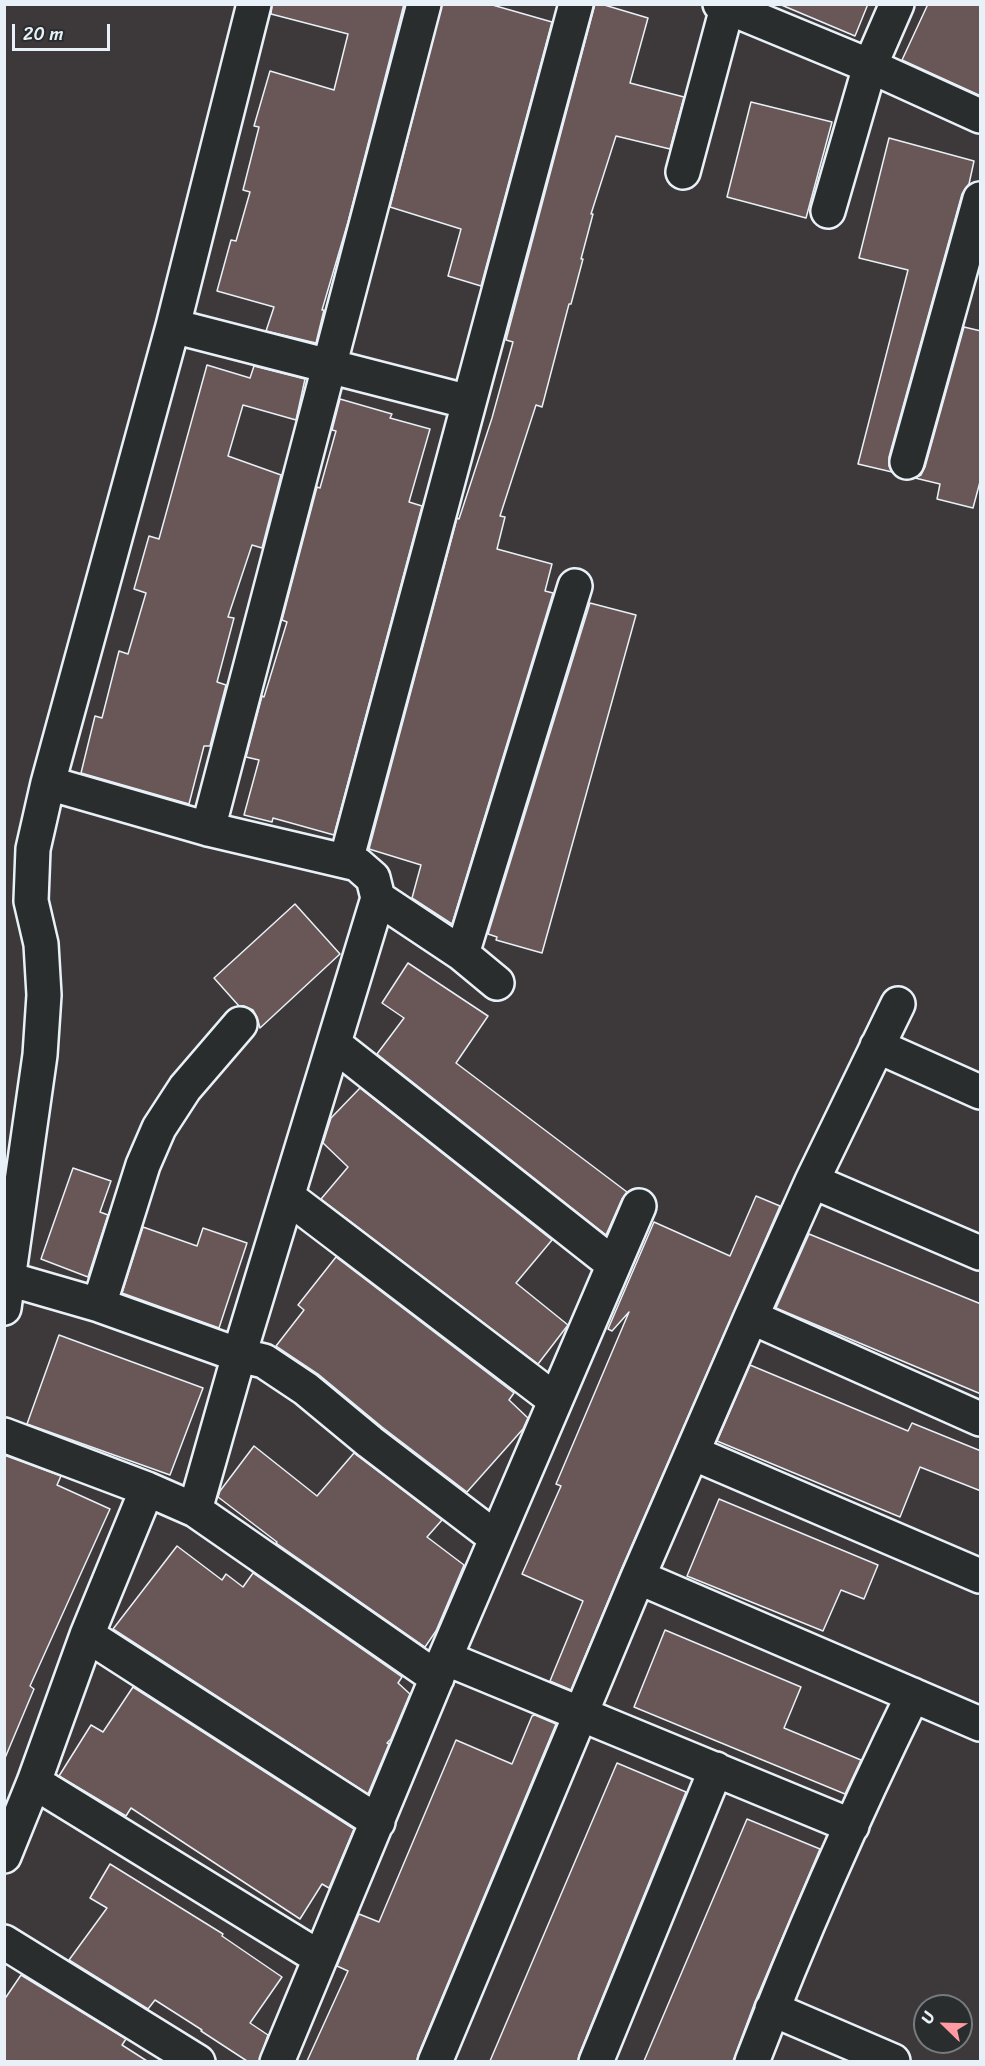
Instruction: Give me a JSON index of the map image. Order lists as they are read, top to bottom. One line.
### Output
{"scale_bar":"20 m","north":"top left"}
